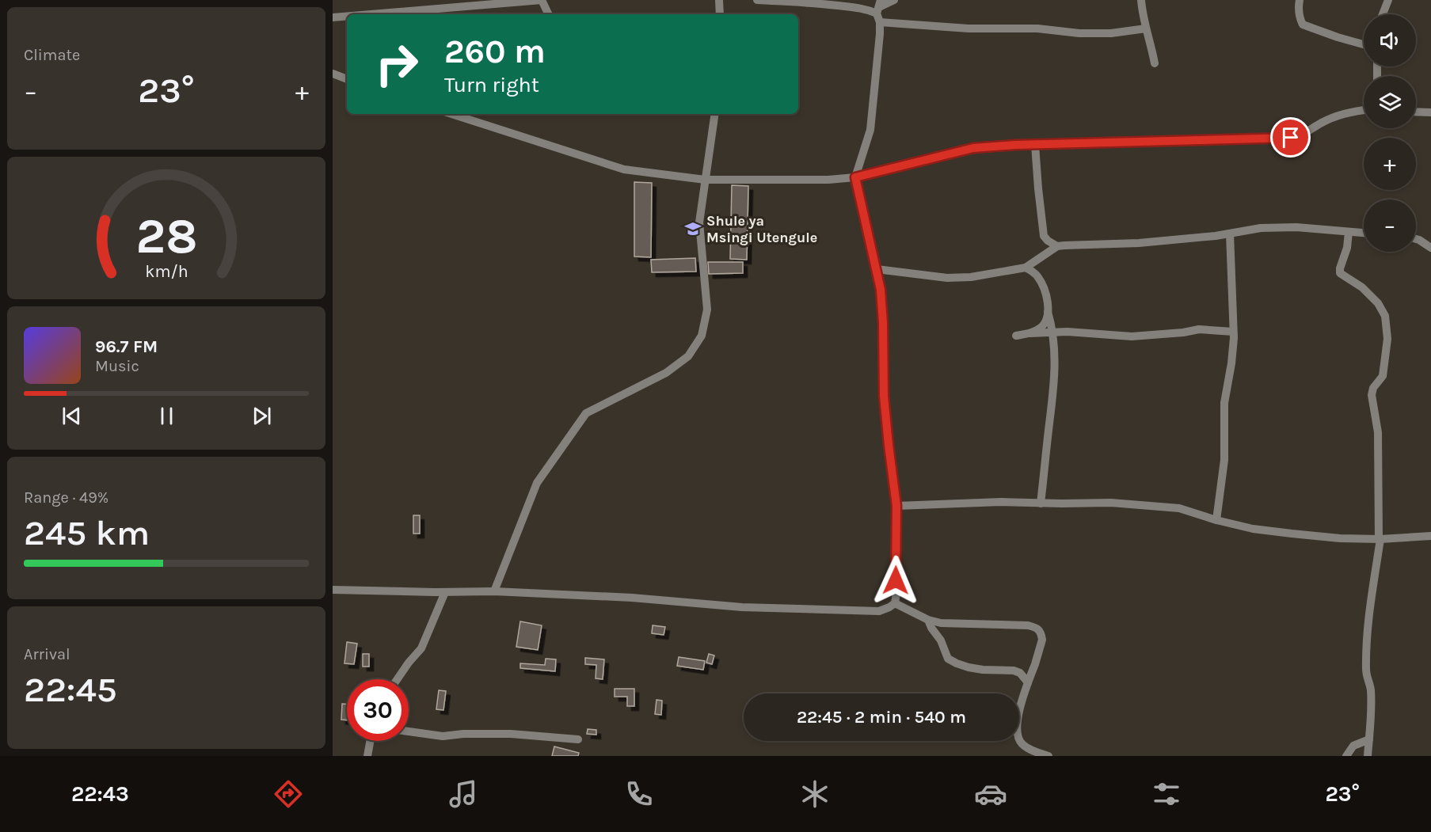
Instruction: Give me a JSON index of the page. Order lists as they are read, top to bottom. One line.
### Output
{"places":{"school or university":["Shule ya Msingi Utengule"]},"page":{"tile":["Climate",["Range · 49%","245 km"],["Arrival","22:45"]],"map_buttons":["+","−"],"turn":["260 m","Turn right"],"heat":["−","23°","+"],"song":["96.7 FM","Music"],"limit":"30","trip":"22:45 · 2 min · 540 m","tabs":["22:43","23°"],"gauge":["28","km/h"]}}
